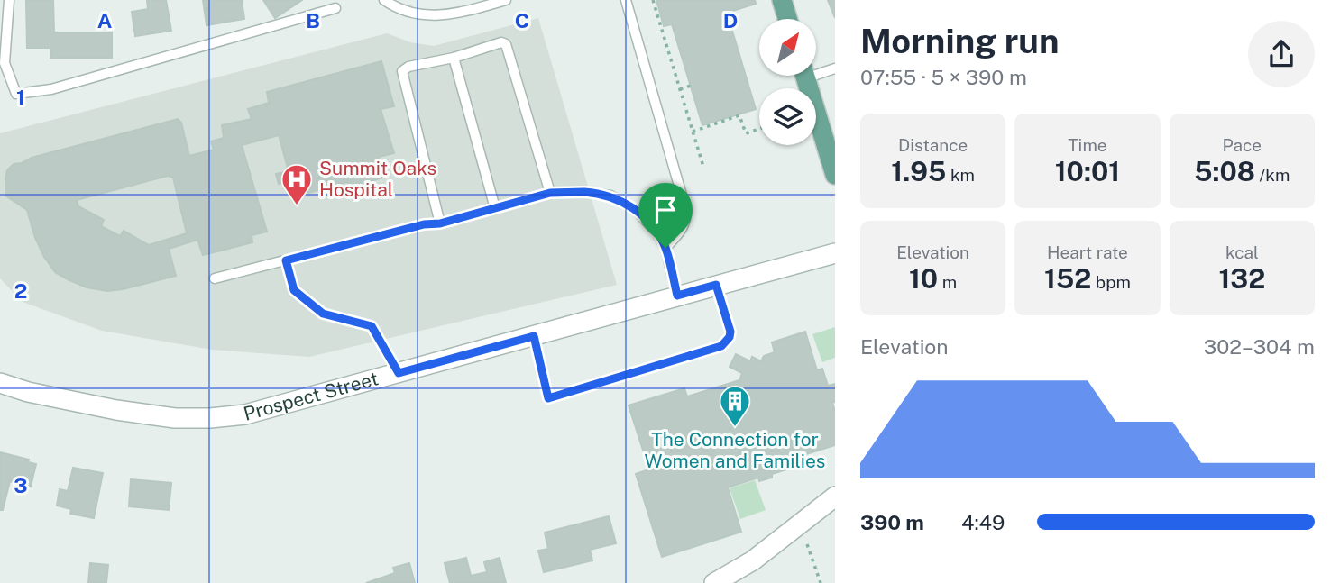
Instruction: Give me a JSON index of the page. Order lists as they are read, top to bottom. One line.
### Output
{"streets":{"street":["Prospect Street"]},"places":{"hospital":["Summit Oaks Hospital"],"building":["The Connection for Women and Families"]},"north":"top right","page":{"heading":["Morning run","07:55 · 5 × 390 m"],"stats":[["Distance","1.95 km"],["Time","10:01"],["Pace","5:08 /km"],["Elevation","10 m"],["Heart rate","152 bpm"],["kcal","132"]],"chart":["Elevation","302–304 m"],"list":[{"name":"390 m","note":"4:49"}]},"grid":{"columns":["A","B","C","D"],"rows":["1","2","3"]}}
